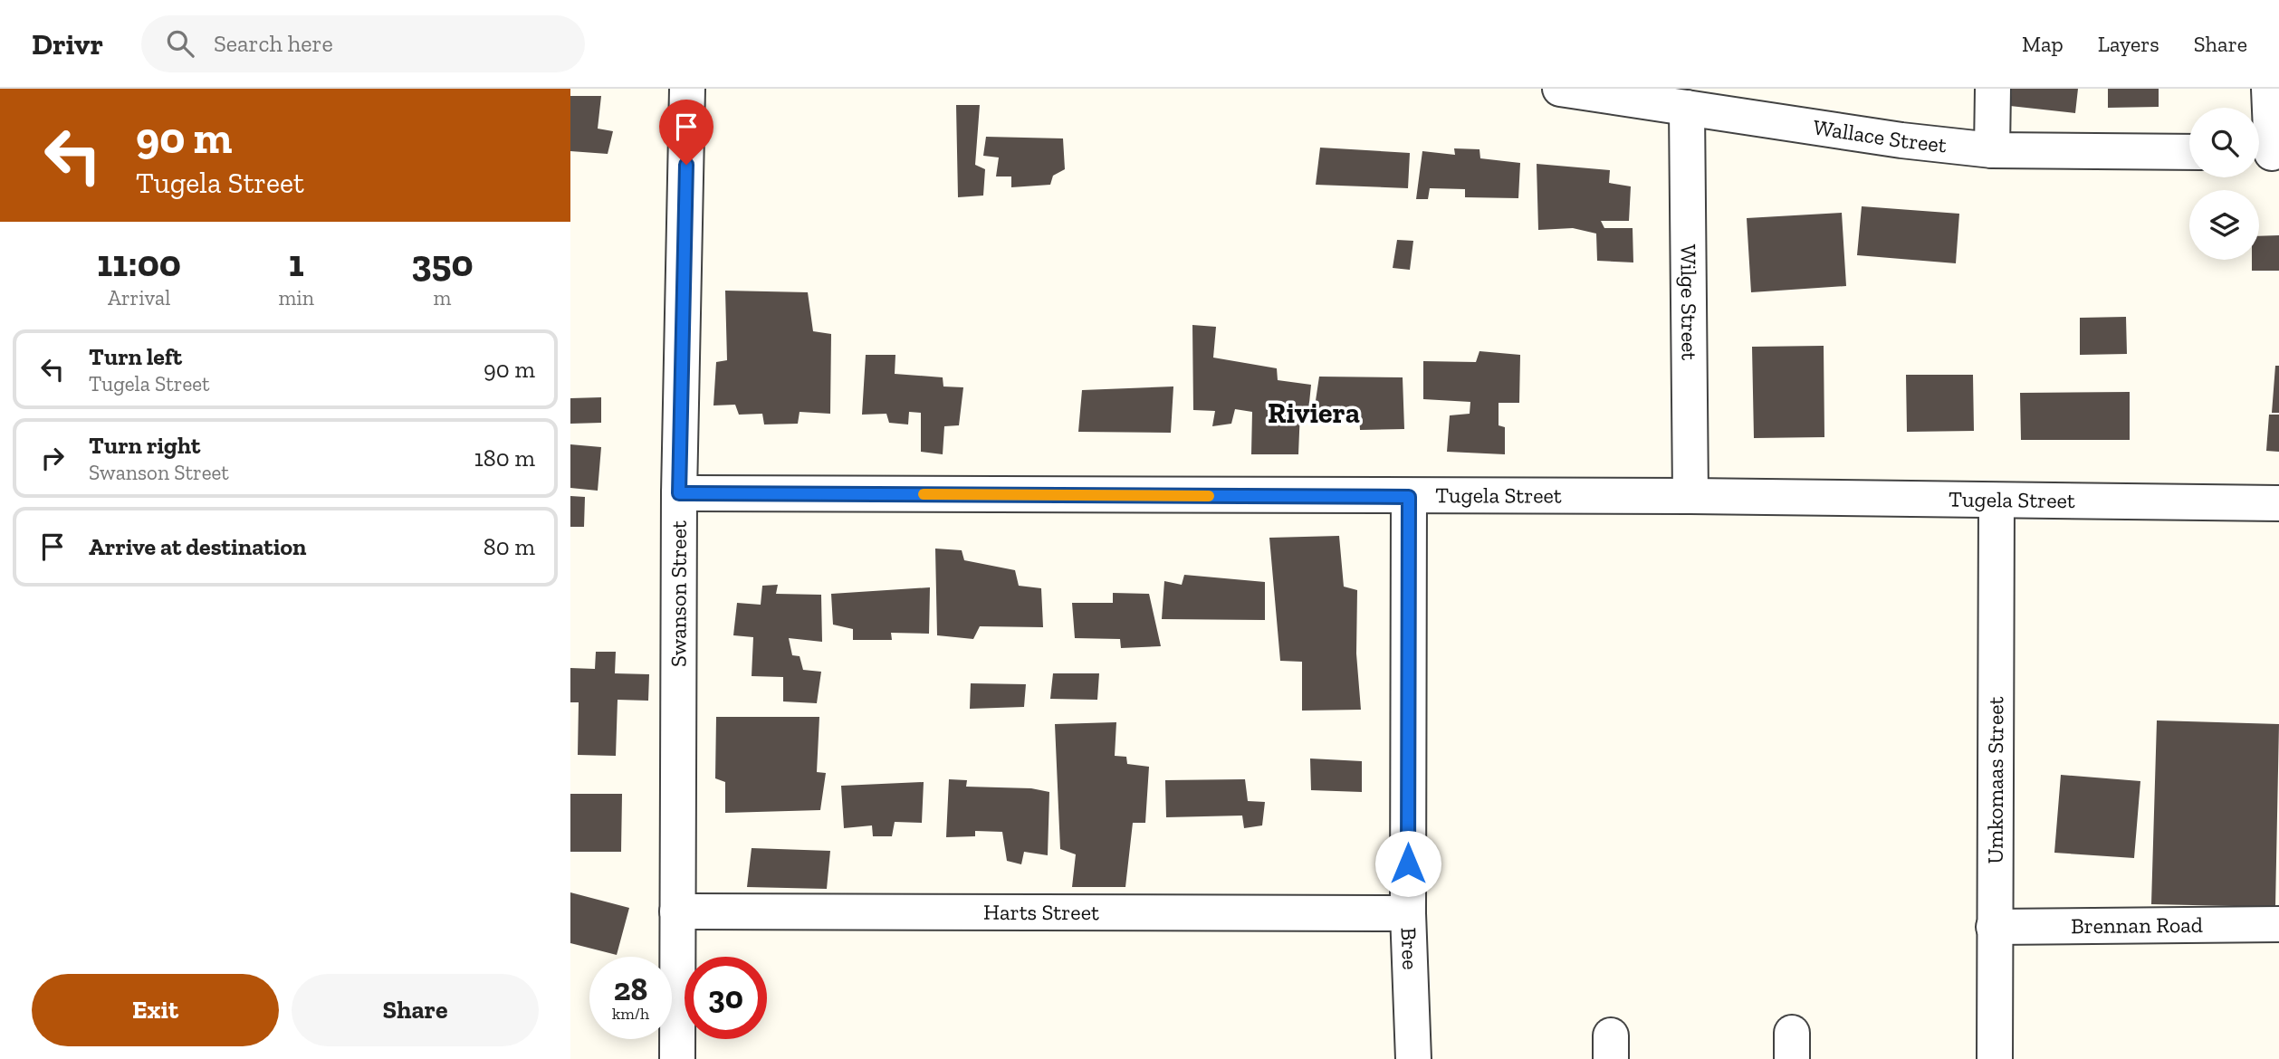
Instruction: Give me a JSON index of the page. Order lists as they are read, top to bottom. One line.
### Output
{"streets":{"street":["Wallace Street","Wilge Street","Tugela Street","Swanson Street","Umkomaas Street","Harts Street","Brennan Road","Bree"]},"crossings":[["Wallace Street","Wilge Street"],["Wilge Street","Tugela Street"],["Tugela Street","Swanson Street"],["Tugela Street","Umkomaas Street"],["Tugela Street","Bree"],["Swanson Street","Harts Street"],["Umkomaas Street","Brennan Road"],["Harts Street","Bree"]],"districts":["Riviera"],"page":{"header":"Drivr","search":"Search here","nav":["Map","Layers","Share"],"turn":["90 m","Tugela Street"],"eta":["11:00","Arrival","1","min","350","m"],"list":[{"name":"Turn left","note":"Tugela Street","value":"90 m"},{"name":"Turn right","note":"Swanson Street","value":"180 m"},{"name":"Arrive at destination","value":"80 m"}],"speed":"28 km/h","limit":"30","buttons":["Exit","Share"]}}
